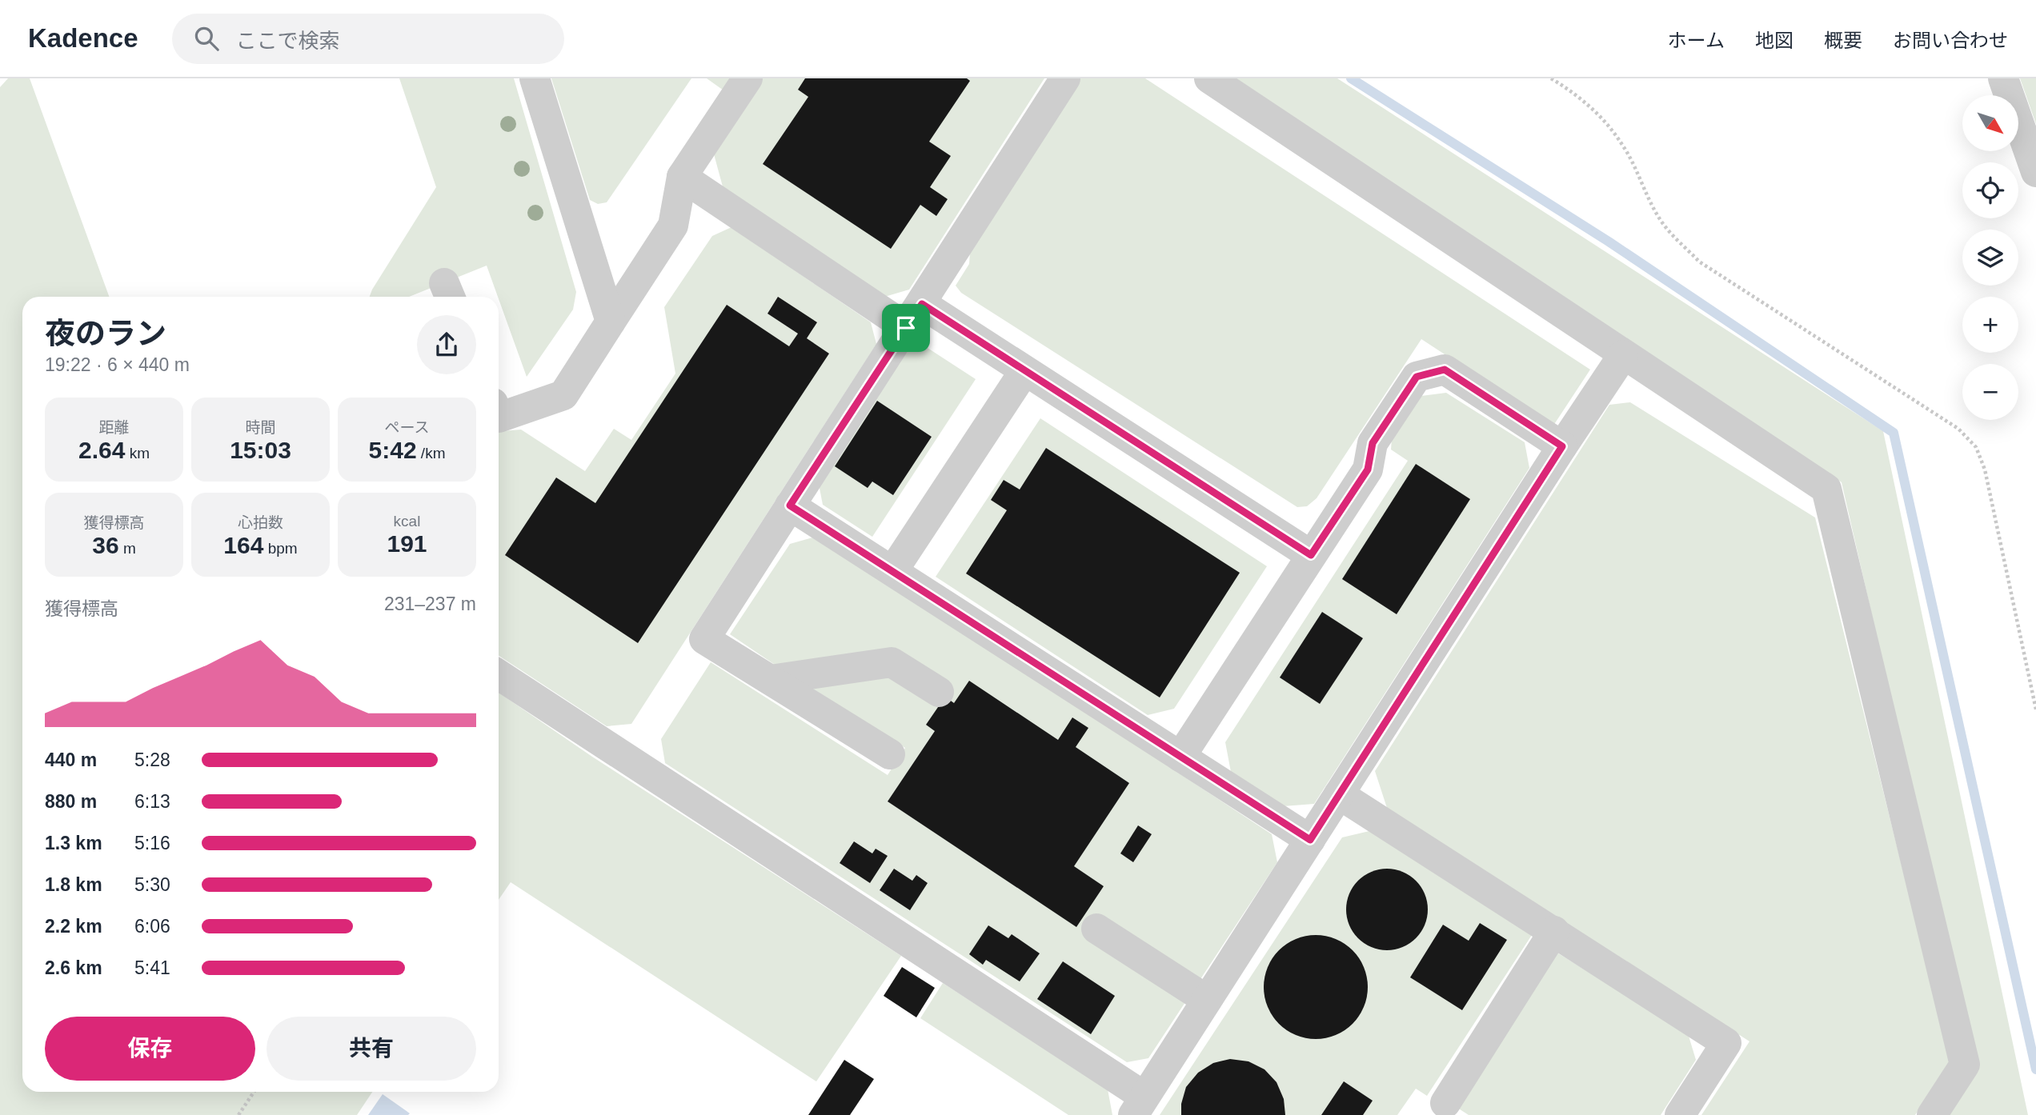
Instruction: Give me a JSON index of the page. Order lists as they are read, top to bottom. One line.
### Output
{"north":"bottom right","page":{"header":"Kadence","search":"ここで検索","nav":["ホーム","地図","概要","お問い合わせ"],"map_buttons":["+","−"],"heading":["夜のラン","19:22 · 6 × 440 m"],"stats":[["距離","2.64 km"],["時間","15:03"],["ペース","5:42 /km"],["獲得標高","36 m"],["心拍数","164 bpm"],["kcal","191"]],"chart":["獲得標高","231–237 m"],"list":[{"name":"440 m","note":"5:28"},{"name":"880 m","note":"6:13"},{"name":"1.3 km","note":"5:16"},{"name":"1.8 km","note":"5:30"},{"name":"2.2 km","note":"6:06"},{"name":"2.6 km","note":"5:41"}],"buttons":["保存","共有"]}}
